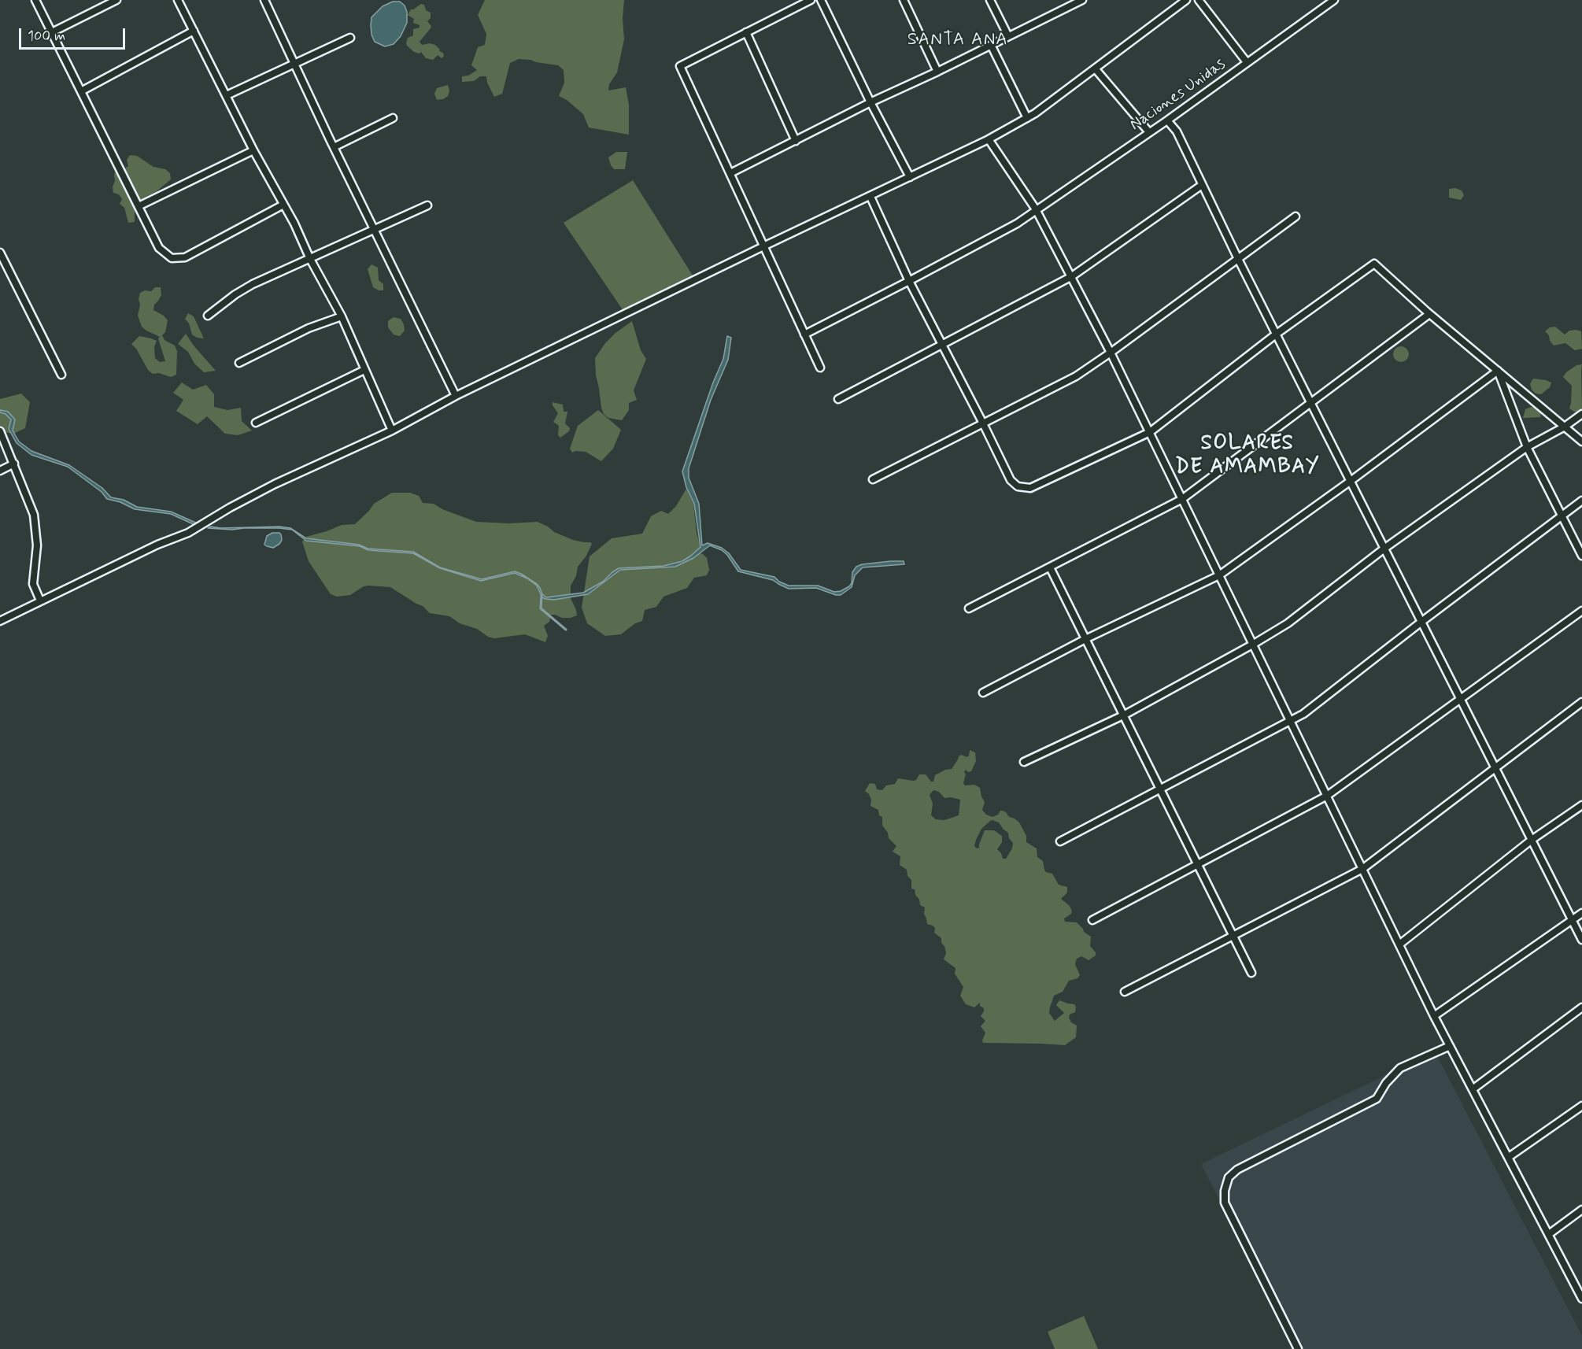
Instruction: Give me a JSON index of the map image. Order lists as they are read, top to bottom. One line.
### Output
{"streets":{"street":["Naciones Unidas"]},"districts":["SANTA ANA","SOLARES DE AMAMBAY"],"scale_bar":"100 m"}
